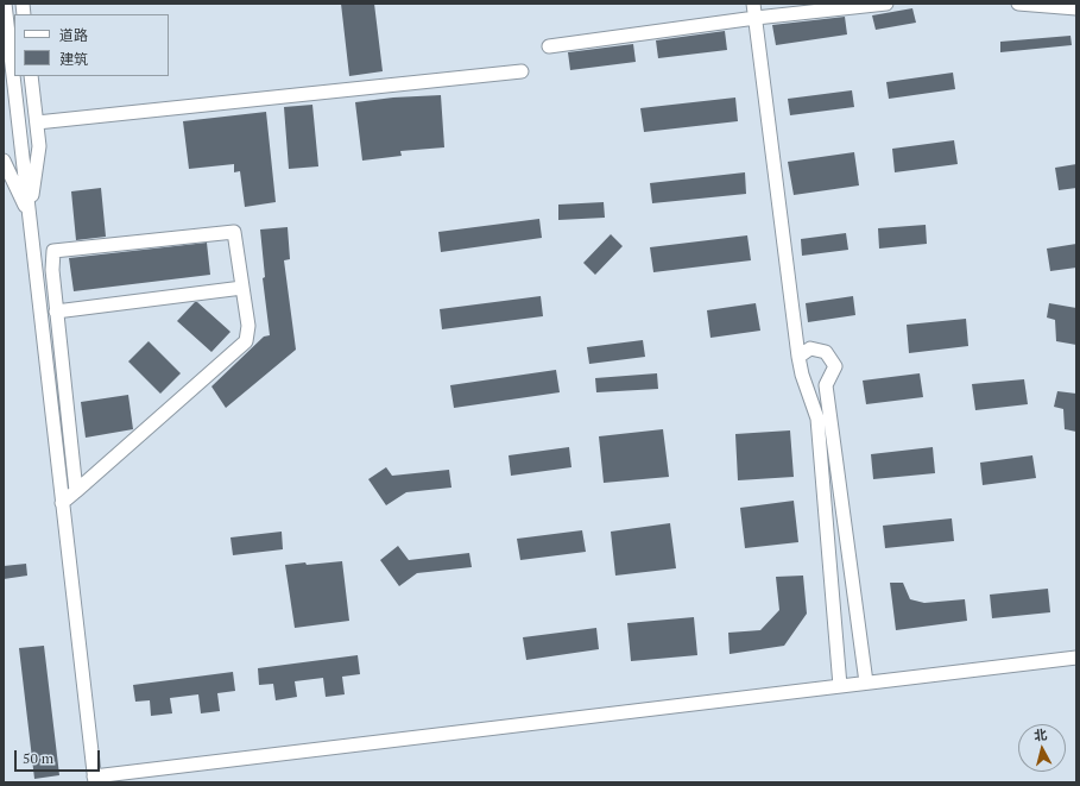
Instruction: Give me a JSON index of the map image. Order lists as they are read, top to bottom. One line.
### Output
{"legend":["道路","建筑"],"scale_bar":"50 m","north":"top"}
